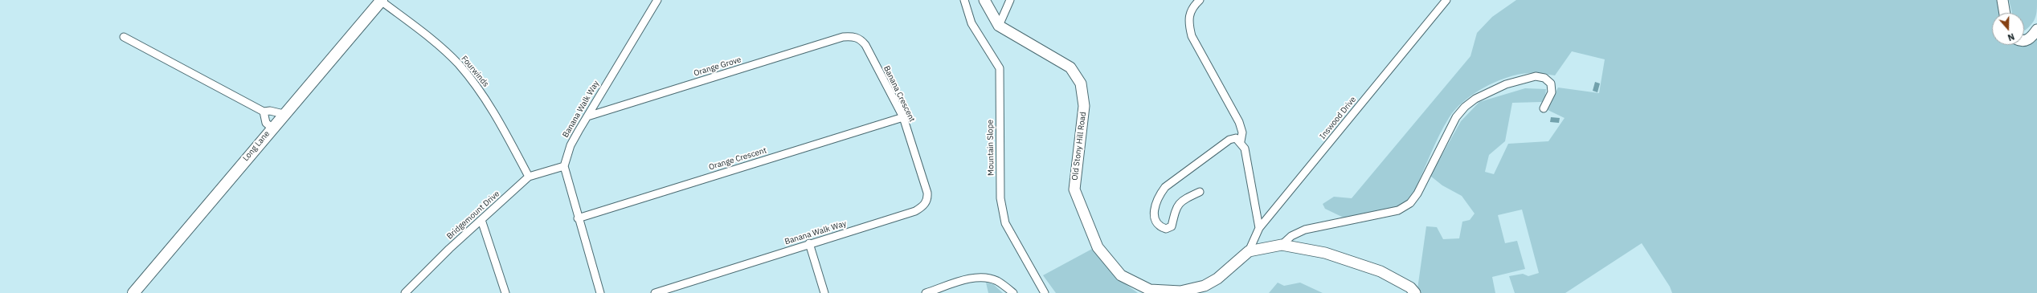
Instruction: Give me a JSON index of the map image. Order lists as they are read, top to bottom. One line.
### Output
{"streets":{"main road":["Long Lane"],"street":["Orange Grove","Fourwinds","Banana Crescent","Banana Walk Way","Inswood Drive","Old Stony Hill Road","Mountain Slope","Orange Crescent","Bridgemount Drive"]},"crossings":[["Orange Grove","Banana Crescent"],["Orange Grove","Banana Walk Way"],["Fourwinds","Long Lane"],["Fourwinds","Bridgemount Drive"],["Banana Crescent","Banana Walk Way"],["Banana Crescent","Orange Crescent"],["Banana Walk Way","Bridgemount Drive"],["Inswood Drive","Old Stony Hill Road"]],"north":"bottom"}
